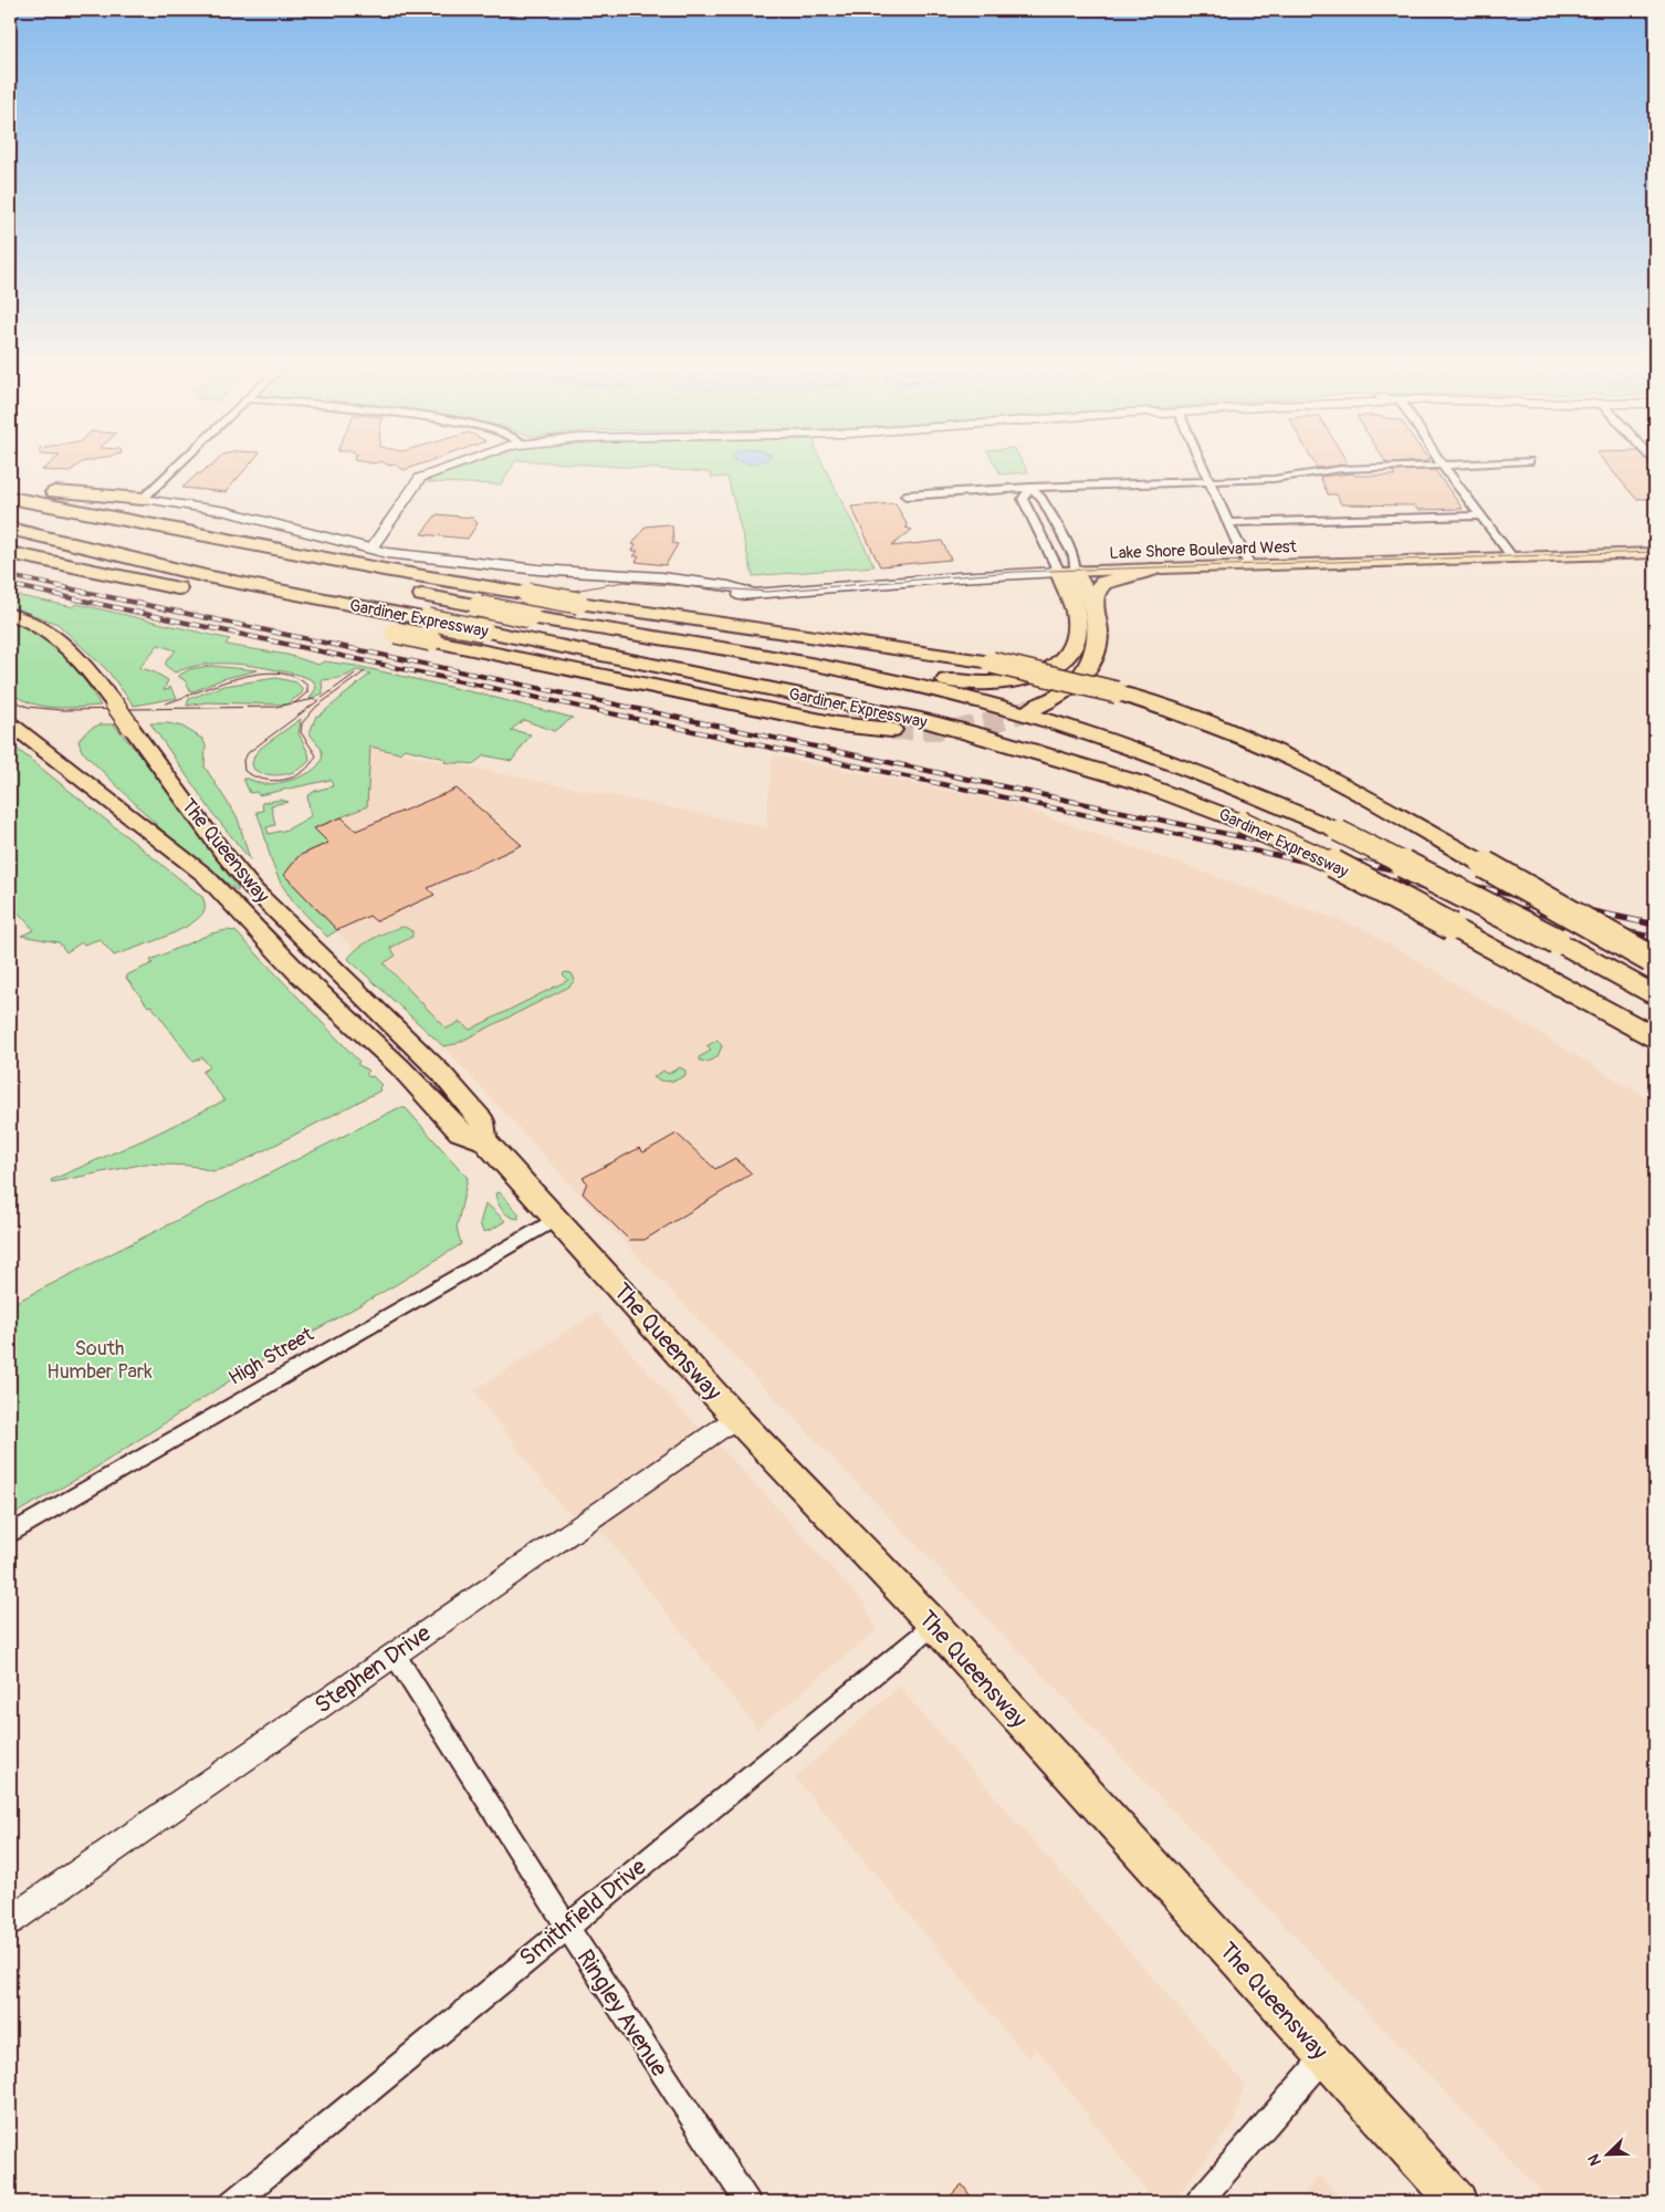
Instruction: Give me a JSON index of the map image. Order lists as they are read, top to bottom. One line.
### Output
{"streets":{"highway":["Gardiner Expressway"],"main road":["Lake Shore Boulevard West","The Queensway"],"street":["High Street","Stephen Drive","Smithfield Drive","Ringley Avenue"]},"crossings":[["The Queensway","High Street"],["The Queensway","Stephen Drive"],["The Queensway","Smithfield Drive"],["Stephen Drive","Ringley Avenue"],["Smithfield Drive","Ringley Avenue"]],"parks":["South Humber Park"],"north":"bottom left"}
